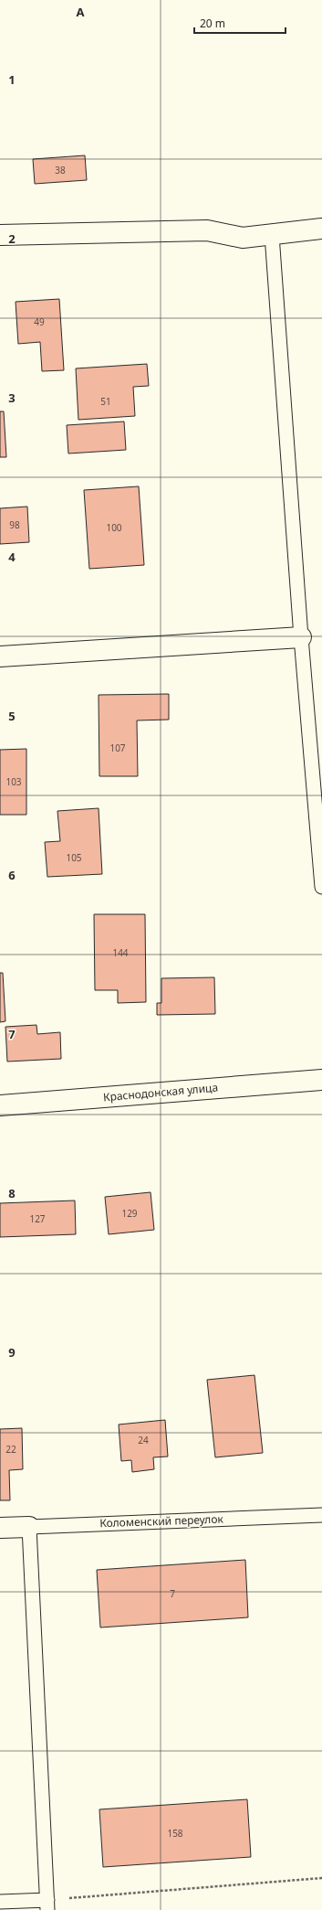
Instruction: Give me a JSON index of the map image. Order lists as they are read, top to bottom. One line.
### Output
{"streets":{"street":["Краснодонская улица","Коломенский переулок"]},"house_numbers":["38","49","51","98","100","107","103","105","144","129","127","24","22","7","158"],"scale_bar":"20 m","grid":{"columns":["A"],"rows":["1","2","3","4","5","6","7","8","9"]}}
